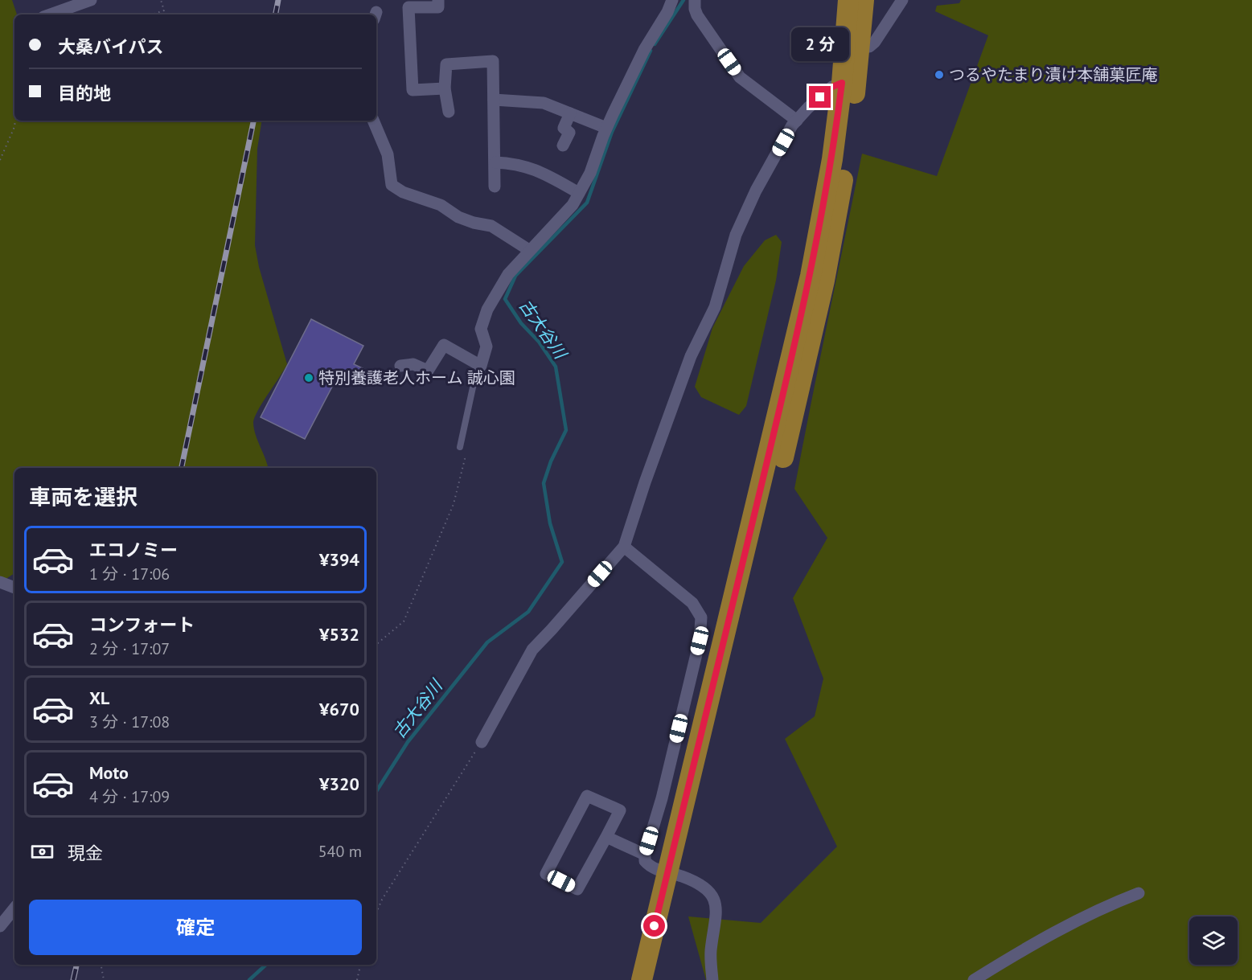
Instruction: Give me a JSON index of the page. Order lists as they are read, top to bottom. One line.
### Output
{"water":["古大谷川"],"places":["つるやたまり漬け本舗菓匠庵","特別養護老人ホーム 誠心園"],"page":{"banner":["大桑バイパス","目的地"],"bubble":"2 分","heading":"車両を選択","list":[{"name":"エコノミー","note":"1 分 · 17:06","value":"¥394"},{"name":"コンフォート","note":"2 分 · 17:07","value":"¥532"},{"name":"XL","note":"3 分 · 17:08","value":"¥670"},{"name":"Moto","note":"4 分 · 17:09","value":"¥320"}],"pay":["現金","540 m"],"buttons":"確定"}}
